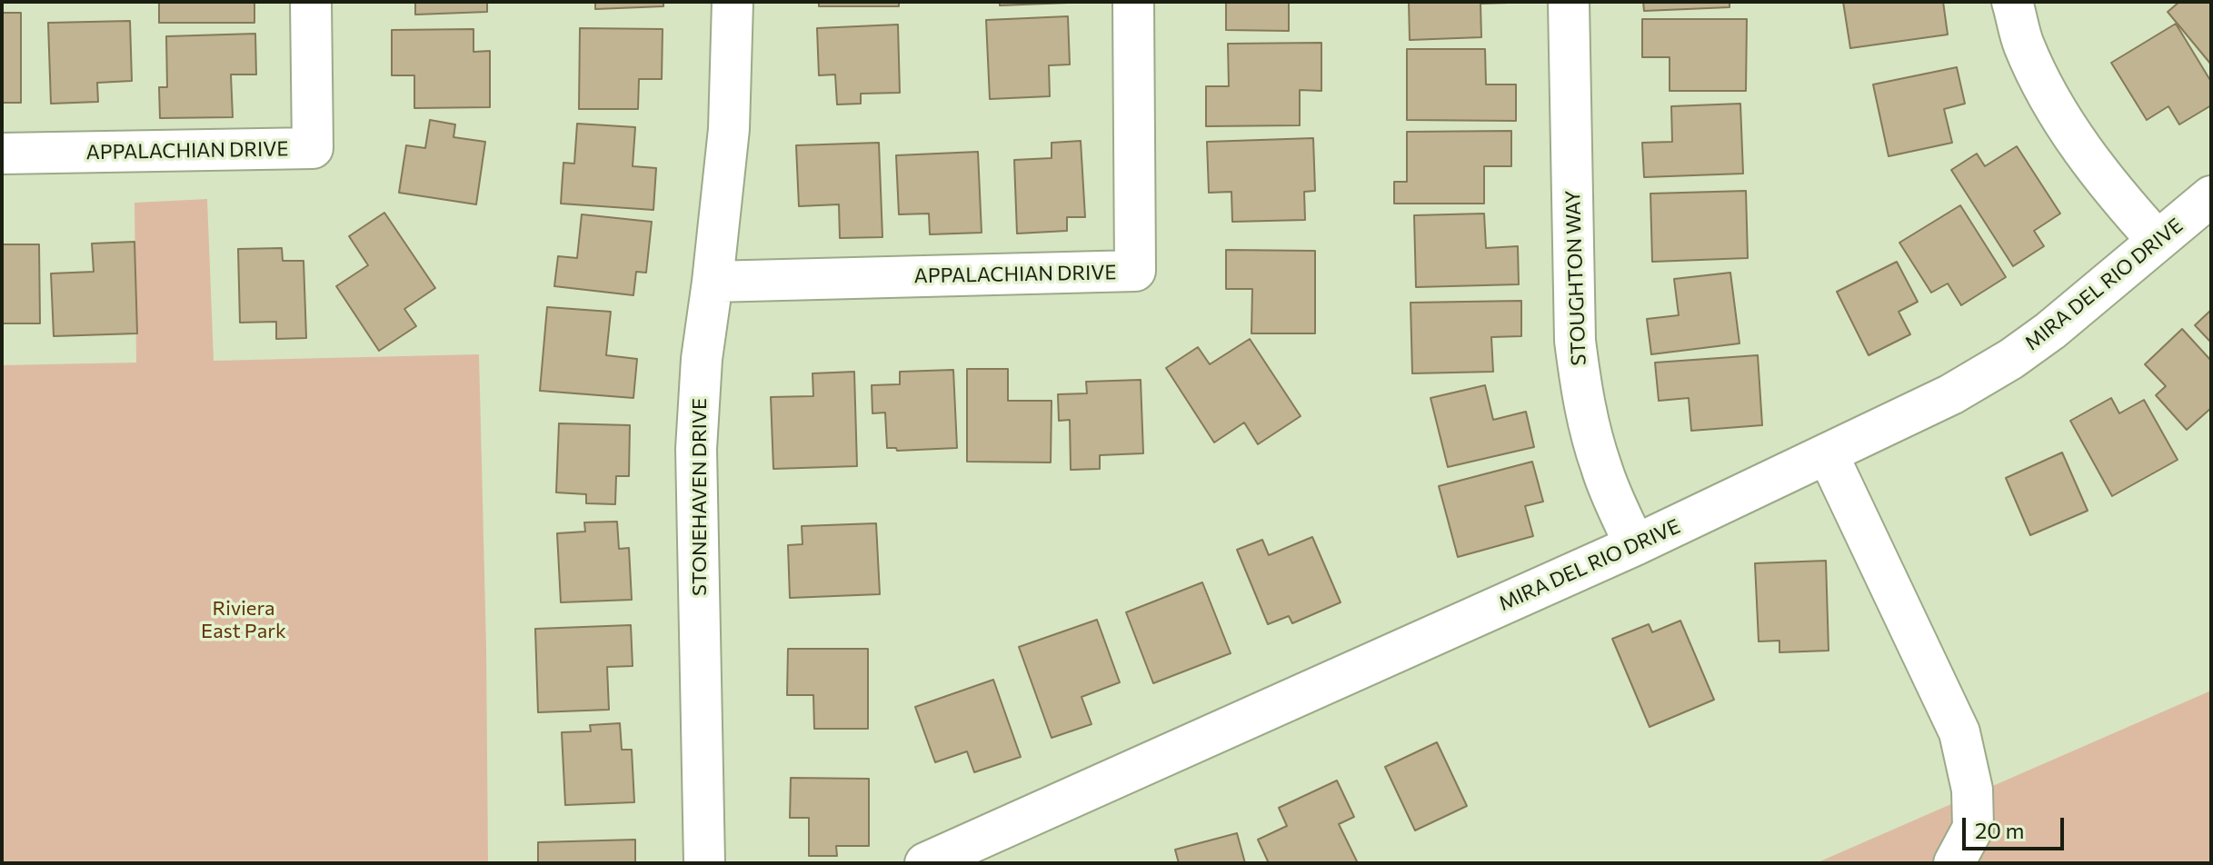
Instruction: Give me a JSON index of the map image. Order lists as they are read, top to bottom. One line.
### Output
{"streets":{"street":["APPALACHIAN DRIVE","STOUGHTON WAY","MIRA DEL RIO DRIVE","STONEHAVEN DRIVE"]},"crossings":[["APPALACHIAN DRIVE","STONEHAVEN DRIVE"],["STOUGHTON WAY","MIRA DEL RIO DRIVE"]],"parks":["Riviera East Park"],"scale_bar":"20 m"}
